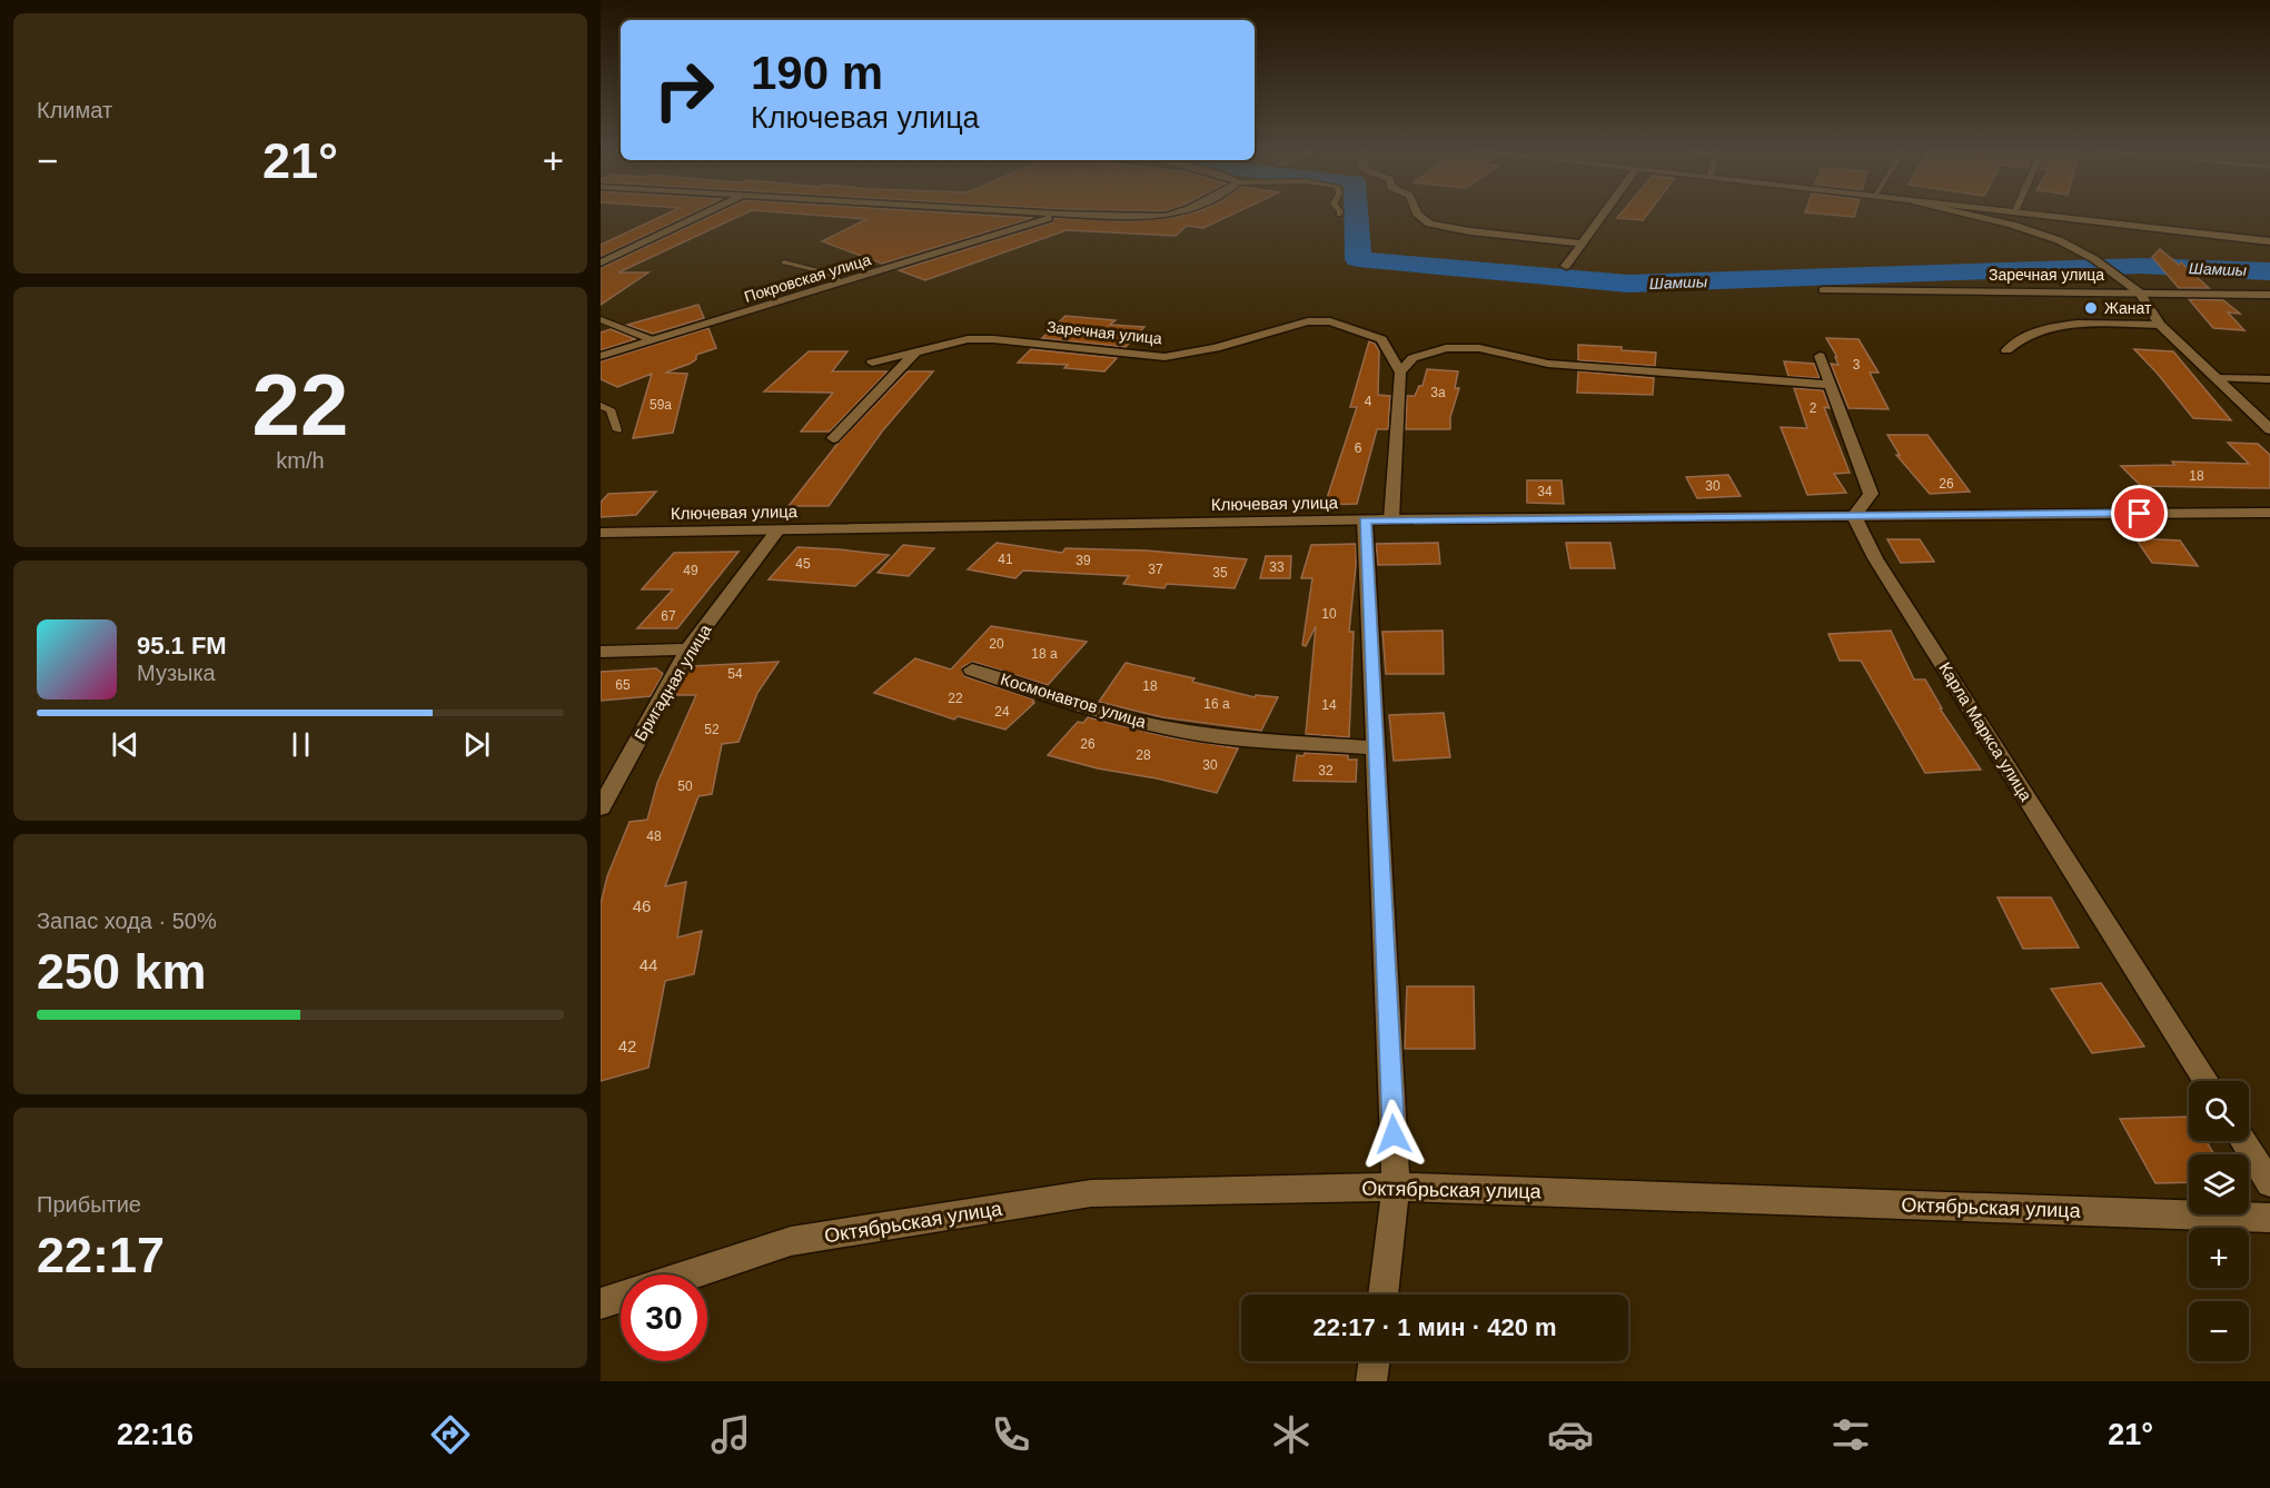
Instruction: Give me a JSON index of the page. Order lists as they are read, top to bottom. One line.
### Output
{"streets":{"street":["Заречная улица","Покровская улица","Ключевая улица","Бригадная улица","Космонавтов улица","Карла Маркса улица","Октябрьская улица"]},"crossings":[["Ключевая улица","Бригадная улица"],["Ключевая улица","Карла Маркса улица"]],"water":["Шамшы"],"places":["Жанат"],"house_numbers":["3","3а","4","59а","2","6","18","26","30","34","41","39","45","33","37","49","35","10","67","20","18 а","54","65","18","22","16 а","14","24","52","26","28","30","32","50","48","46","44","42"],"page":{"tile":["Климат",["22","km/h"],["Запас хода · 50%","250 km"],["Прибытие","22:17"]],"turn":["190 m","Ключевая улица"],"heat":["−","21°","+"],"song":["95.1 FM","Музыка"],"map_buttons":["+","−"],"limit":"30","trip":"22:17 · 1 мин · 420 m","tabs":["22:16","21°"]}}
